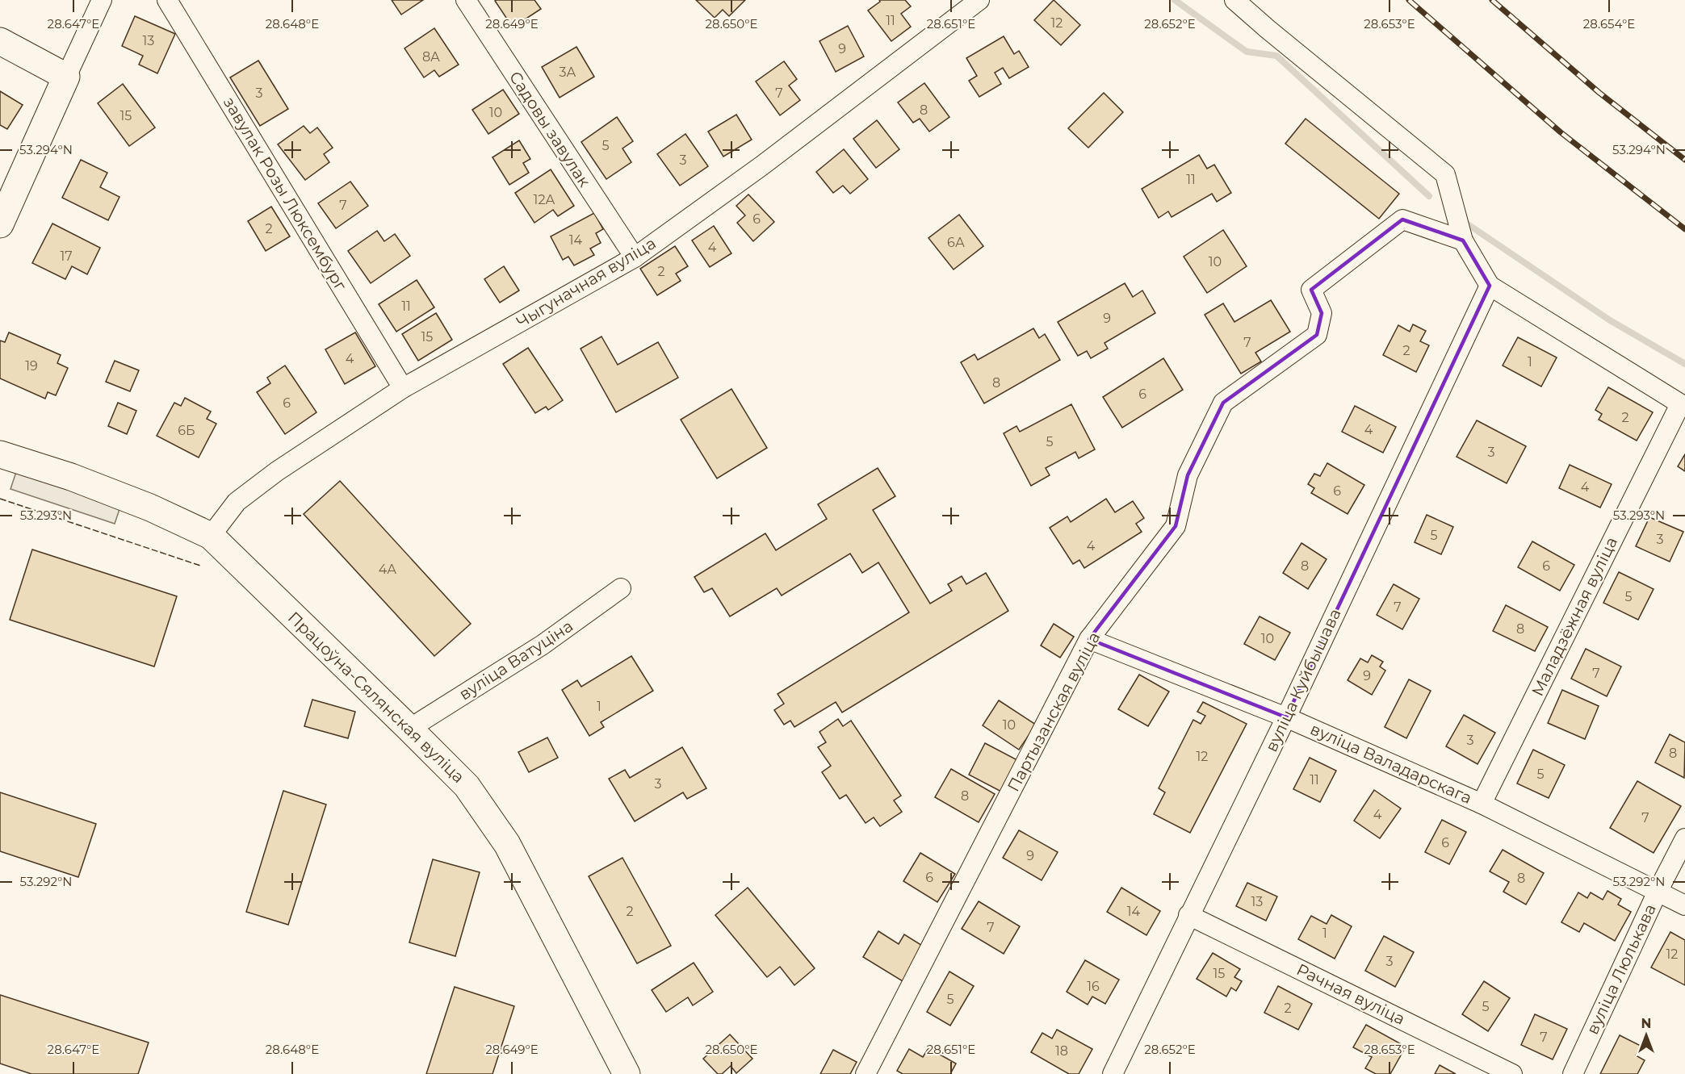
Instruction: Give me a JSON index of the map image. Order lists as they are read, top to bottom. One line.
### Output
{"streets":{"main road":["Працоўна-Сялянская вуліца"],"street":["Садовы завулак","завулак Розы Люксембург","Чыгуначная вуліца","Маладзёжная вуліца","вуліца Ватуціна","вуліца Куйбышава","Партызанская вуліца","вуліца Валадарскага","вуліца Люлькава","Рачная вуліца"]},"crossings":[["Садовы завулак","Чыгуначная вуліца"],["завулак Розы Люксембург","Чыгуначная вуліца"],["Чыгуначная вуліца","Працоўна-Сялянская вуліца"],["Маладзёжная вуліца","вуліца Валадарскага"],["вуліца Ватуціна","Працоўна-Сялянская вуліца"],["вуліца Куйбышава","вуліца Валадарскага"],["вуліца Куйбышава","Рачная вуліца"],["Партызанская вуліца","вуліца Валадарскага"],["вуліца Валадарскага","вуліца Люлькава"]],"house_numbers":["11","12","13","9","8А","3А","3","7","8","10","15","5","3","11","12А","7","6","2","14","6А","4","17","10","2","11","9","15","7","2","4","1","19","8","6","6","2","4","6Б","5","3","4","6","5","3","4","8","6","4А","5","7","8","10","7","9","1","10","3","8","12","5","11","3","8","4","7","6","9","6","8","13","2","14","7","1","12","3","15","16","5","5","2","7","18"],"north":"top","coordinates":["28.647°E","28.648°E","28.649°E","28.650°E","28.651°E","28.652°E","28.653°E","28.654°E","53.294°N","53.293°N","53.292°N"]}
